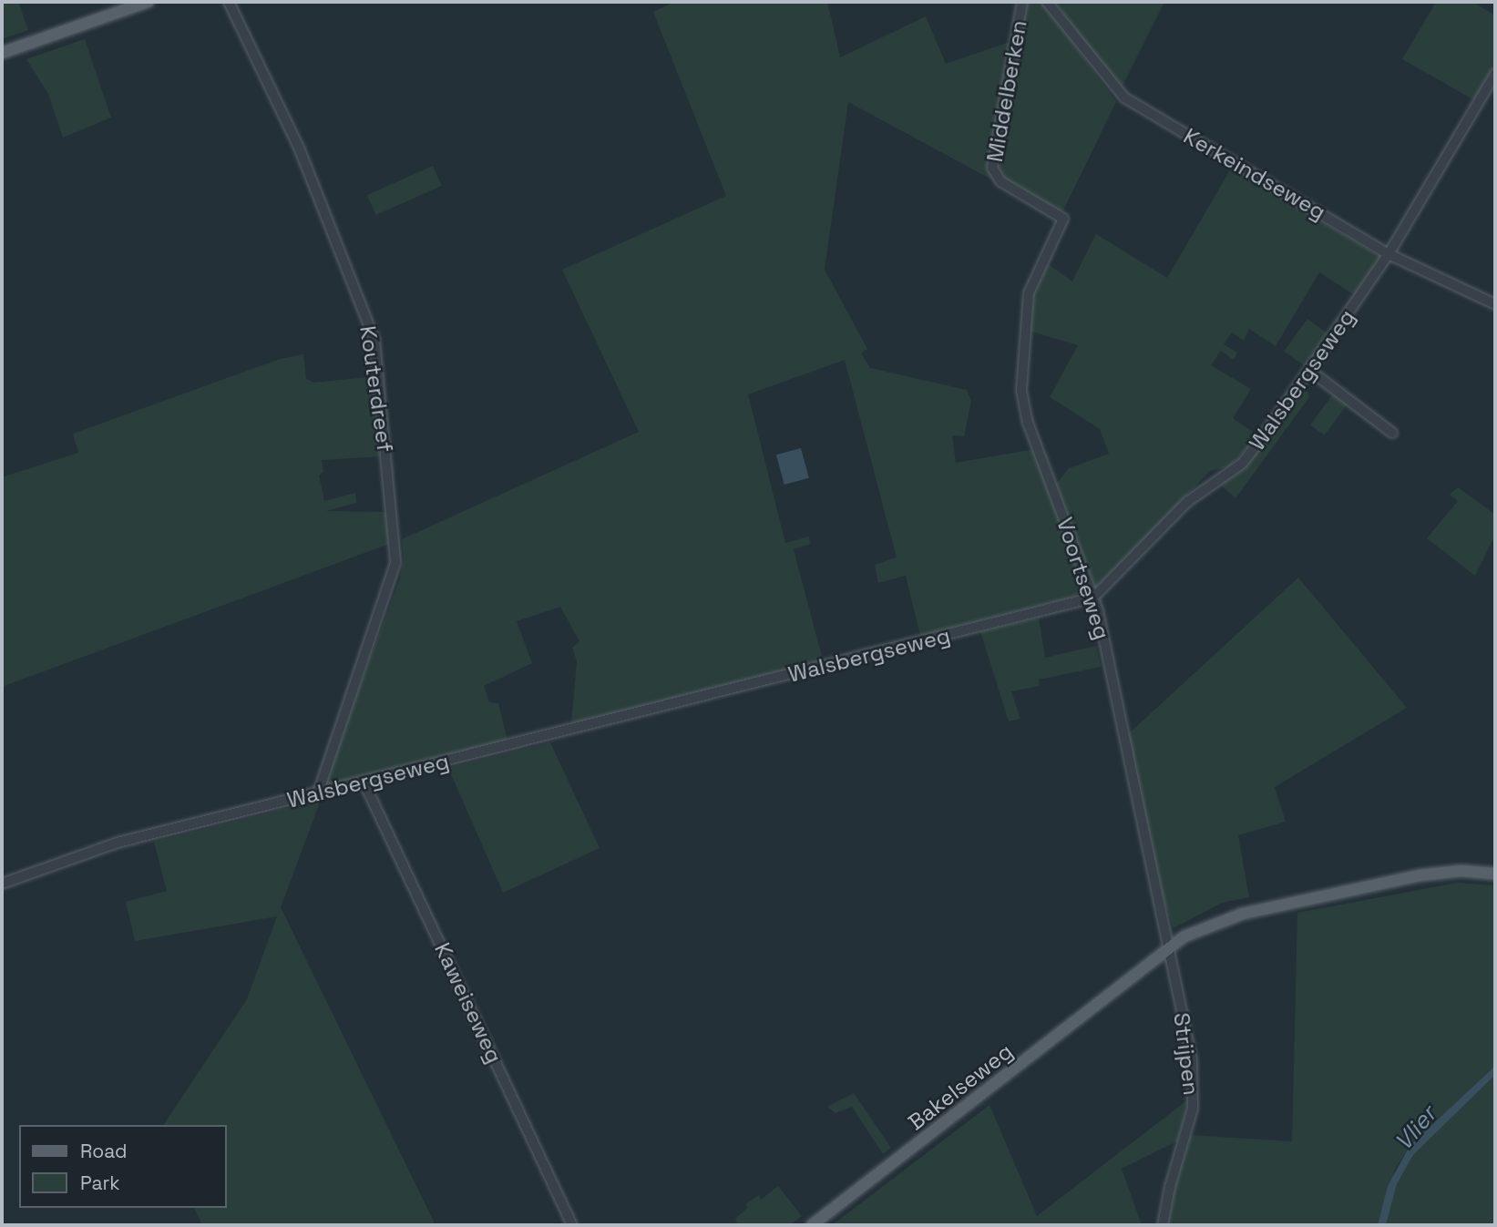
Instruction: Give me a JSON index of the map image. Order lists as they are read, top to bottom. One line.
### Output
{"streets":{"main road":["Bakelseweg"],"street":["Middelberken","Kerkeindseweg","Walsbergseweg","Kouterdreef","Voortseweg","Kaweiseweg","Strijpen"]},"crossings":[["Middelberken","Voortseweg"],["Kerkeindseweg","Walsbergseweg"],["Walsbergseweg","Kouterdreef"],["Walsbergseweg","Voortseweg"],["Walsbergseweg","Kaweiseweg"],["Voortseweg","Strijpen"],["Voortseweg","Bakelseweg"],["Strijpen","Bakelseweg"]],"water":["Vlier"],"legend":["Road","Park"]}
